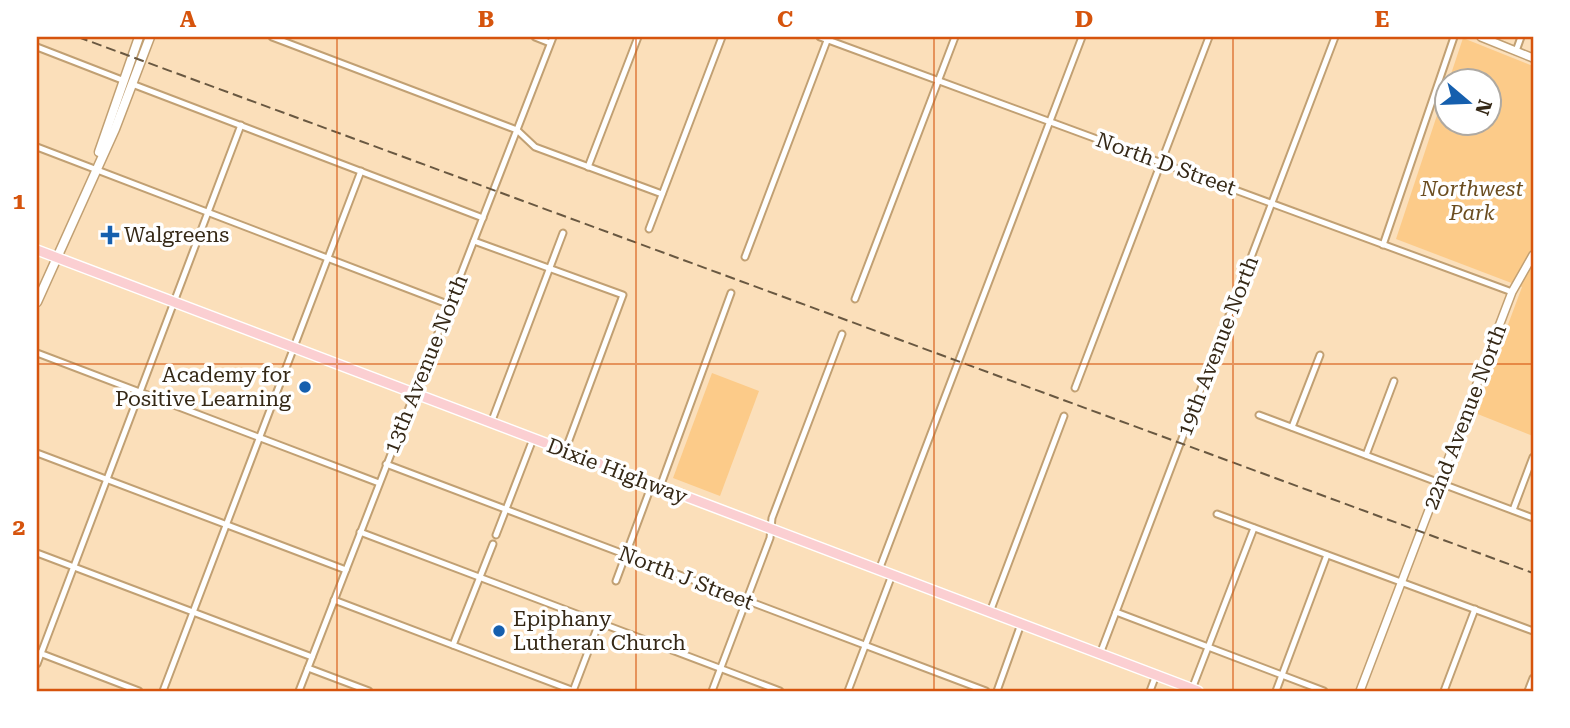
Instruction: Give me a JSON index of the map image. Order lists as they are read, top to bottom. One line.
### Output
{"streets":{"main road":["Dixie Highway"],"street":["North D Street","19th Avenue North","13th Avenue North","22nd Avenue North","North J Street"]},"crossings":[["North D Street","19th Avenue North"],["North D Street","22nd Avenue North"],["19th Avenue North","Dixie Highway"],["13th Avenue North","Dixie Highway"],["13th Avenue North","North J Street"]],"parks":["Northwest Park"],"places":{"health":["Walgreens"],"other":["Academy for Positive Learning","Epiphany Lutheran Church"]},"north":"right","grid":{"columns":["A","B","C","D","E"],"rows":["1","2"]}}
